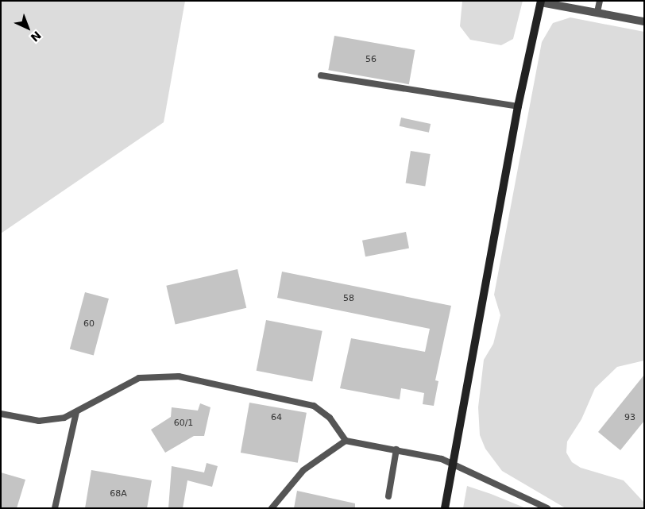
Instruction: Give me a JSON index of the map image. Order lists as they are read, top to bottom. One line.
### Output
{"house_numbers":["56","58","60","64","93","60/1","68А"],"north":"bottom right"}
